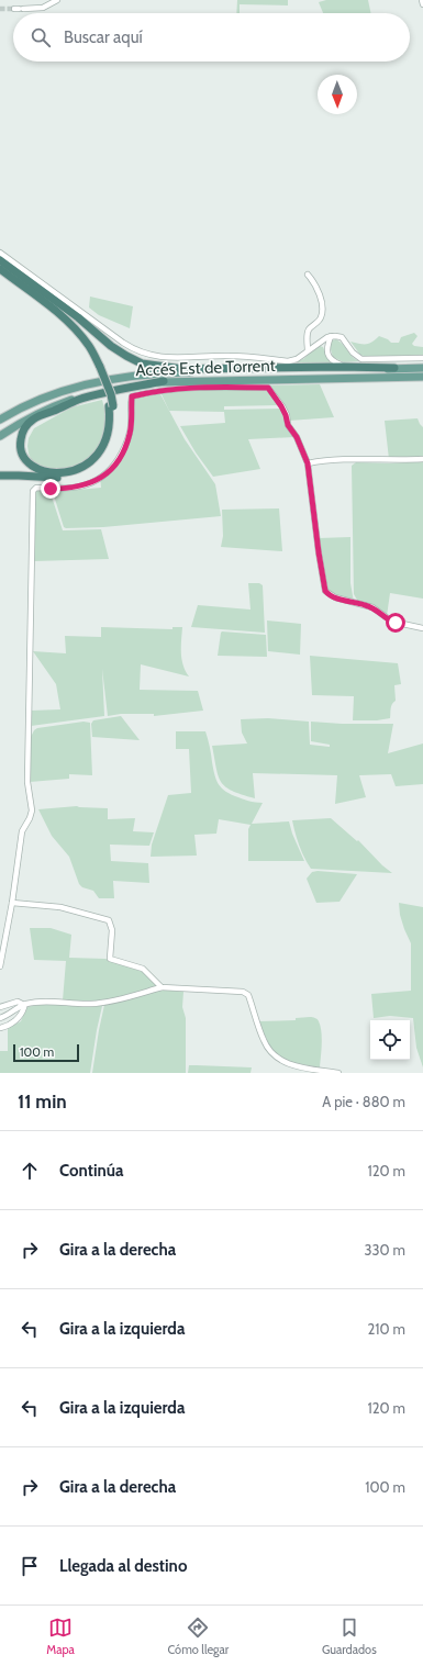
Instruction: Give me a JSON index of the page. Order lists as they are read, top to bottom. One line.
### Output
{"streets":{"main road":["Accés Est de Torrent"]},"scale_bar":"100 m","north":"bottom","page":{"search":"Buscar aquí","scale":"100 m","heading":["11 min","A pie · 880 m"],"list":[["Continúa","120 m"],["Gira a la derecha","330 m"],["Gira a la izquierda","210 m"],["Gira a la izquierda","120 m"],["Gira a la derecha","100 m"],"Llegada al destino"],"nav":["Mapa","Cómo llegar","Guardados"]}}
